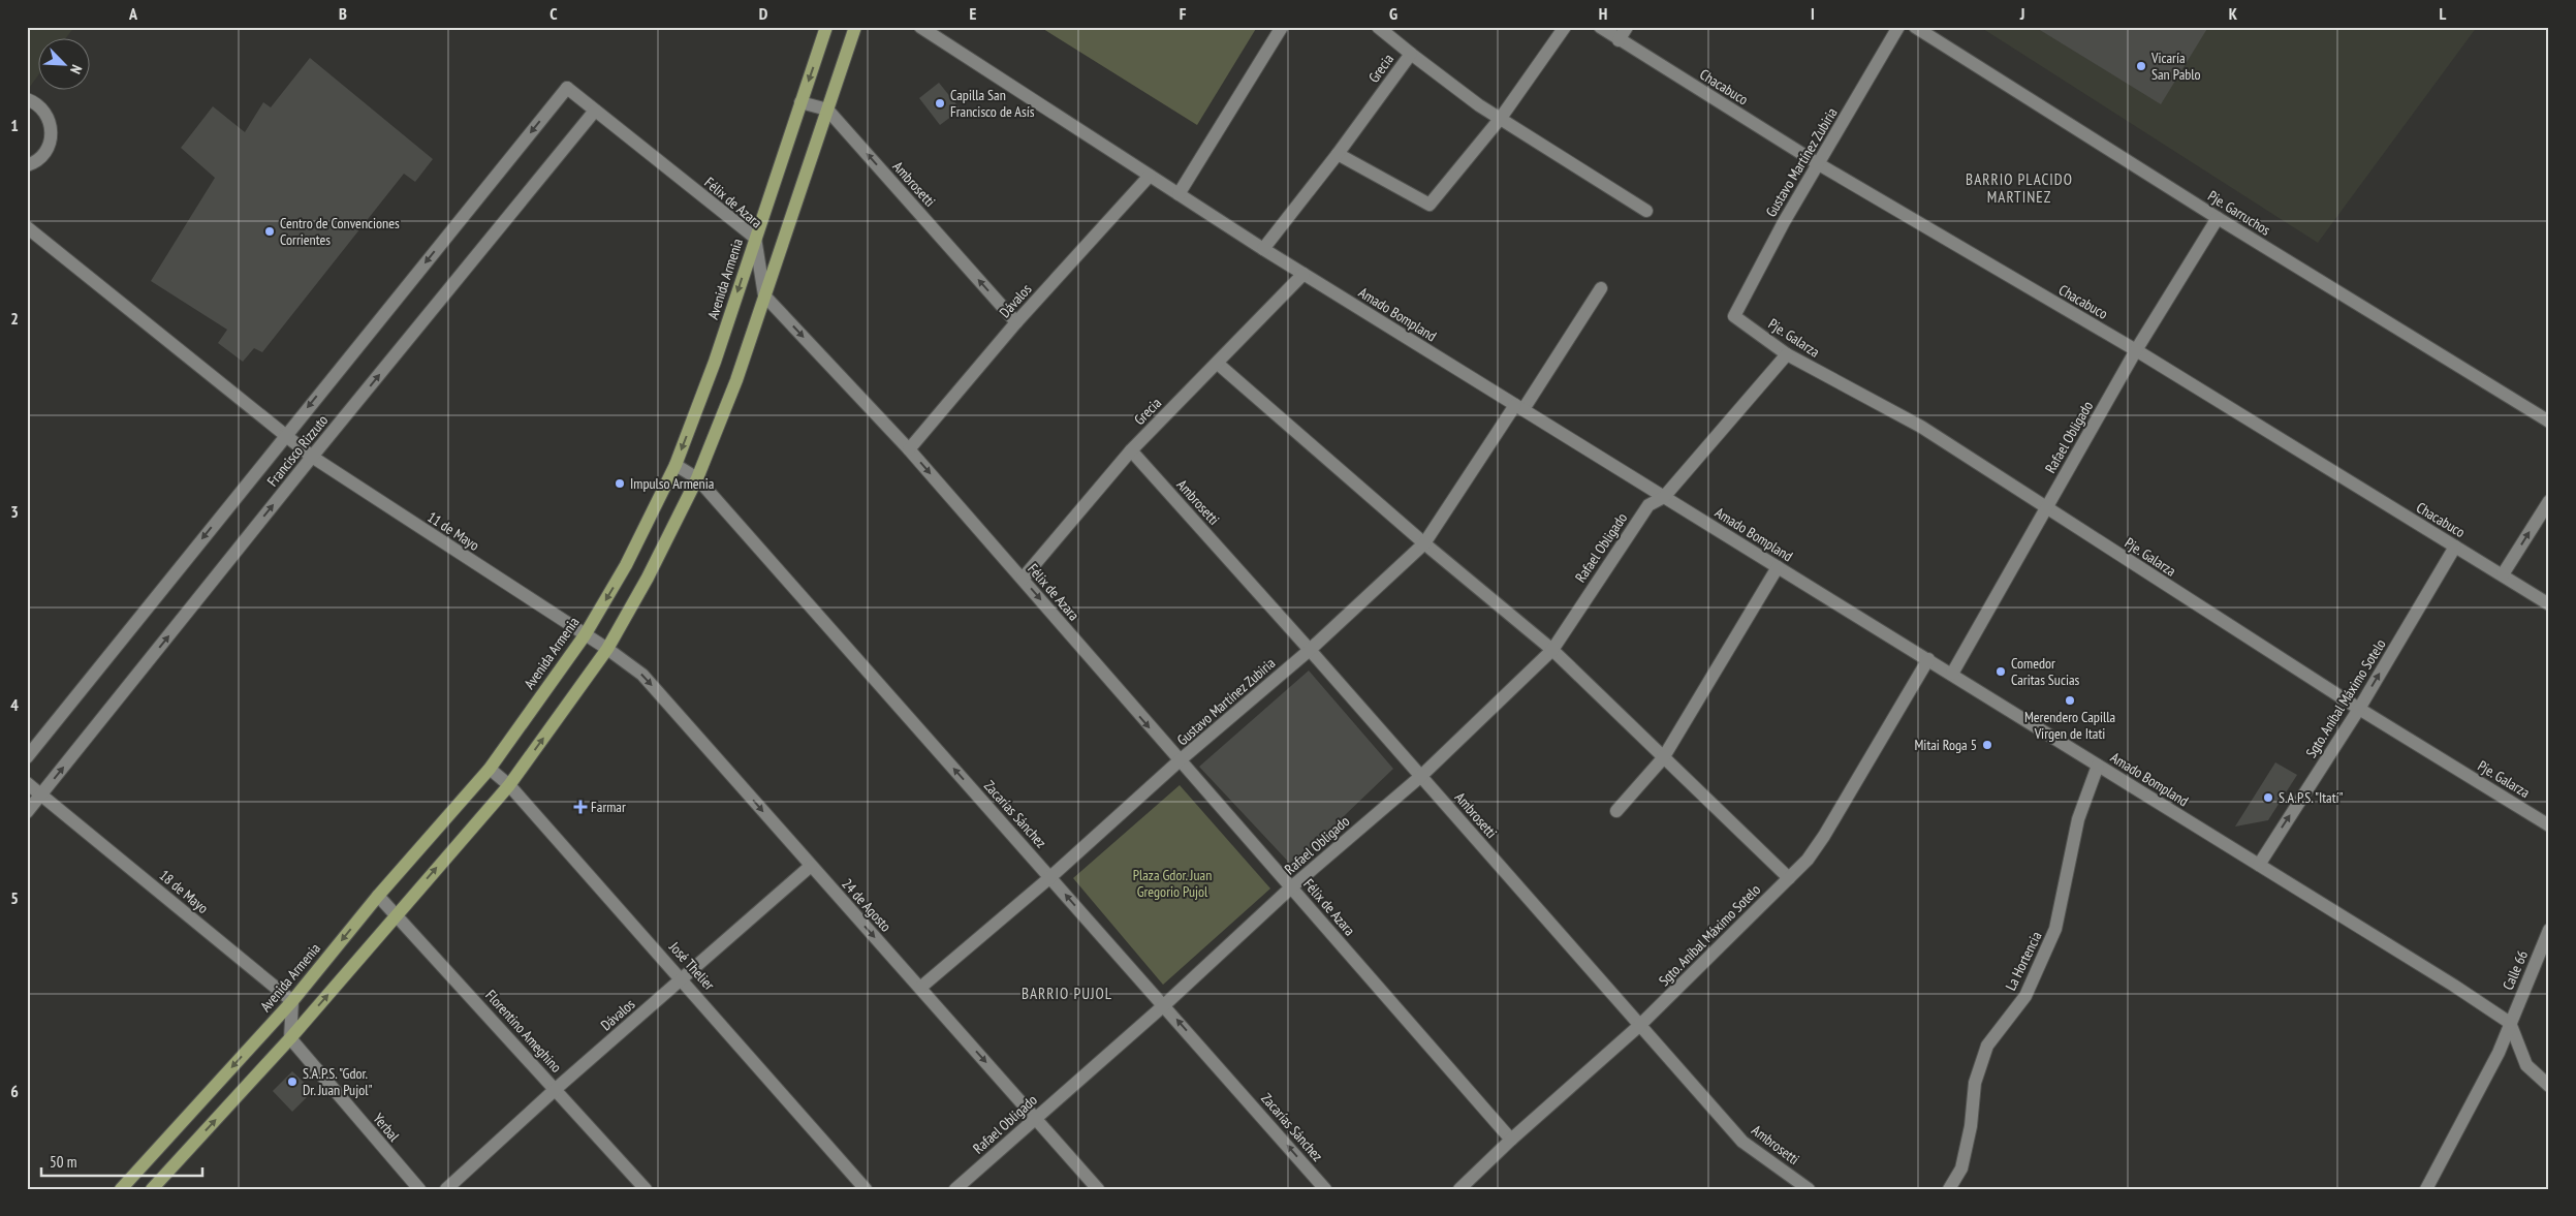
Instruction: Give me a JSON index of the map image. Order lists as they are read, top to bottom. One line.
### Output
{"streets":{"main road":["Avenida Armenia"],"street":["Grecia","Chacabuco","Gustavo Martínez Zubiria","Ambrosetti","Félix de Azara","Pje. Garruchos","Dávalos","Amado Bompland","Pje. Galarza","Rafael Obligado","Francisco Rizzuto","11 de Mayo","Sgto. Aníbal Máximo Sotelo","Zacarías Sánchez","18 de Mayo","24 de Agosto","La Hortencia","José Thelier","Calle 66","Florentino Ameghino","Yerbal"]},"crossings":[["Grecia","Ambrosetti"],["Grecia","Félix de Azara"],["Grecia","Amado Bompland"],["Chacabuco","Gustavo Martínez Zubiria"],["Chacabuco","Rafael Obligado"],["Chacabuco","Sgto. Aníbal Máximo Sotelo"],["Gustavo Martínez Zubiria","Ambrosetti"],["Gustavo Martínez Zubiria","Félix de Azara"],["Gustavo Martínez Zubiria","Amado Bompland"],["Gustavo Martínez Zubiria","Pje. Galarza"],["Gustavo Martínez Zubiria","Zacarías Sánchez"],["Gustavo Martínez Zubiria","24 de Agosto"],["Ambrosetti","Dávalos"],["Ambrosetti","Rafael Obligado"],["Ambrosetti","Sgto. Aníbal Máximo Sotelo"],["Félix de Azara","Avenida Armenia"],["Félix de Azara","Dávalos"],["Félix de Azara","Rafael Obligado"],["Félix de Azara","Francisco Rizzuto"],["Félix de Azara","Sgto. Aníbal Máximo Sotelo"],["Pje. Garruchos","Rafael Obligado"],["Avenida Armenia","11 de Mayo"],["Avenida Armenia","Zacarías Sánchez"],["Avenida Armenia","18 de Mayo"],["Avenida Armenia","José Thelier"],["Avenida Armenia","Florentino Ameghino"],["Dávalos","Amado Bompland"],["Dávalos","24 de Agosto"],["Dávalos","José Thelier"],["Dávalos","Florentino Ameghino"],["Amado Bompland","Rafael Obligado"],["Amado Bompland","Sgto. Aníbal Máximo Sotelo"],["Amado Bompland","La Hortencia"],["Amado Bompland","Calle 66"],["Pje. Galarza","Rafael Obligado"],["Pje. Galarza","Sgto. Aníbal Máximo Sotelo"],["Rafael Obligado","Zacarías Sánchez"],["Rafael Obligado","24 de Agosto"],["Francisco Rizzuto","11 de Mayo"],["Francisco Rizzuto","18 de Mayo"],["11 de Mayo","24 de Agosto"]],"one_way":["Félix de Azara","Zacarías Sánchez","24 de Agosto"],"districts":["BARRIO PLACIDO MARTINEZ","BARRIO PUJOL"],"parks":["Plaza Gdor. Juan Gregorio Pujol"],"places":{"other":["Vicaría San Pablo","Capilla San Francisco de Asís","Centro de Convenciones Corrientes","Impulso Armenia","Comedor Caritas Sucias","Merendero Capilla Virgen de Itati","Mitai Roga 5","S.A.P.S. \"Itatí\"","S.A.P.S. \"Gdor. Dr. Juan Pujol\""],"health":["Farmar"]},"scale_bar":"50 m","north":"bottom right","grid":{"columns":["A","B","C","D","E","F","G","H","I","J","K","L"],"rows":["1","2","3","4","5","6"]}}
